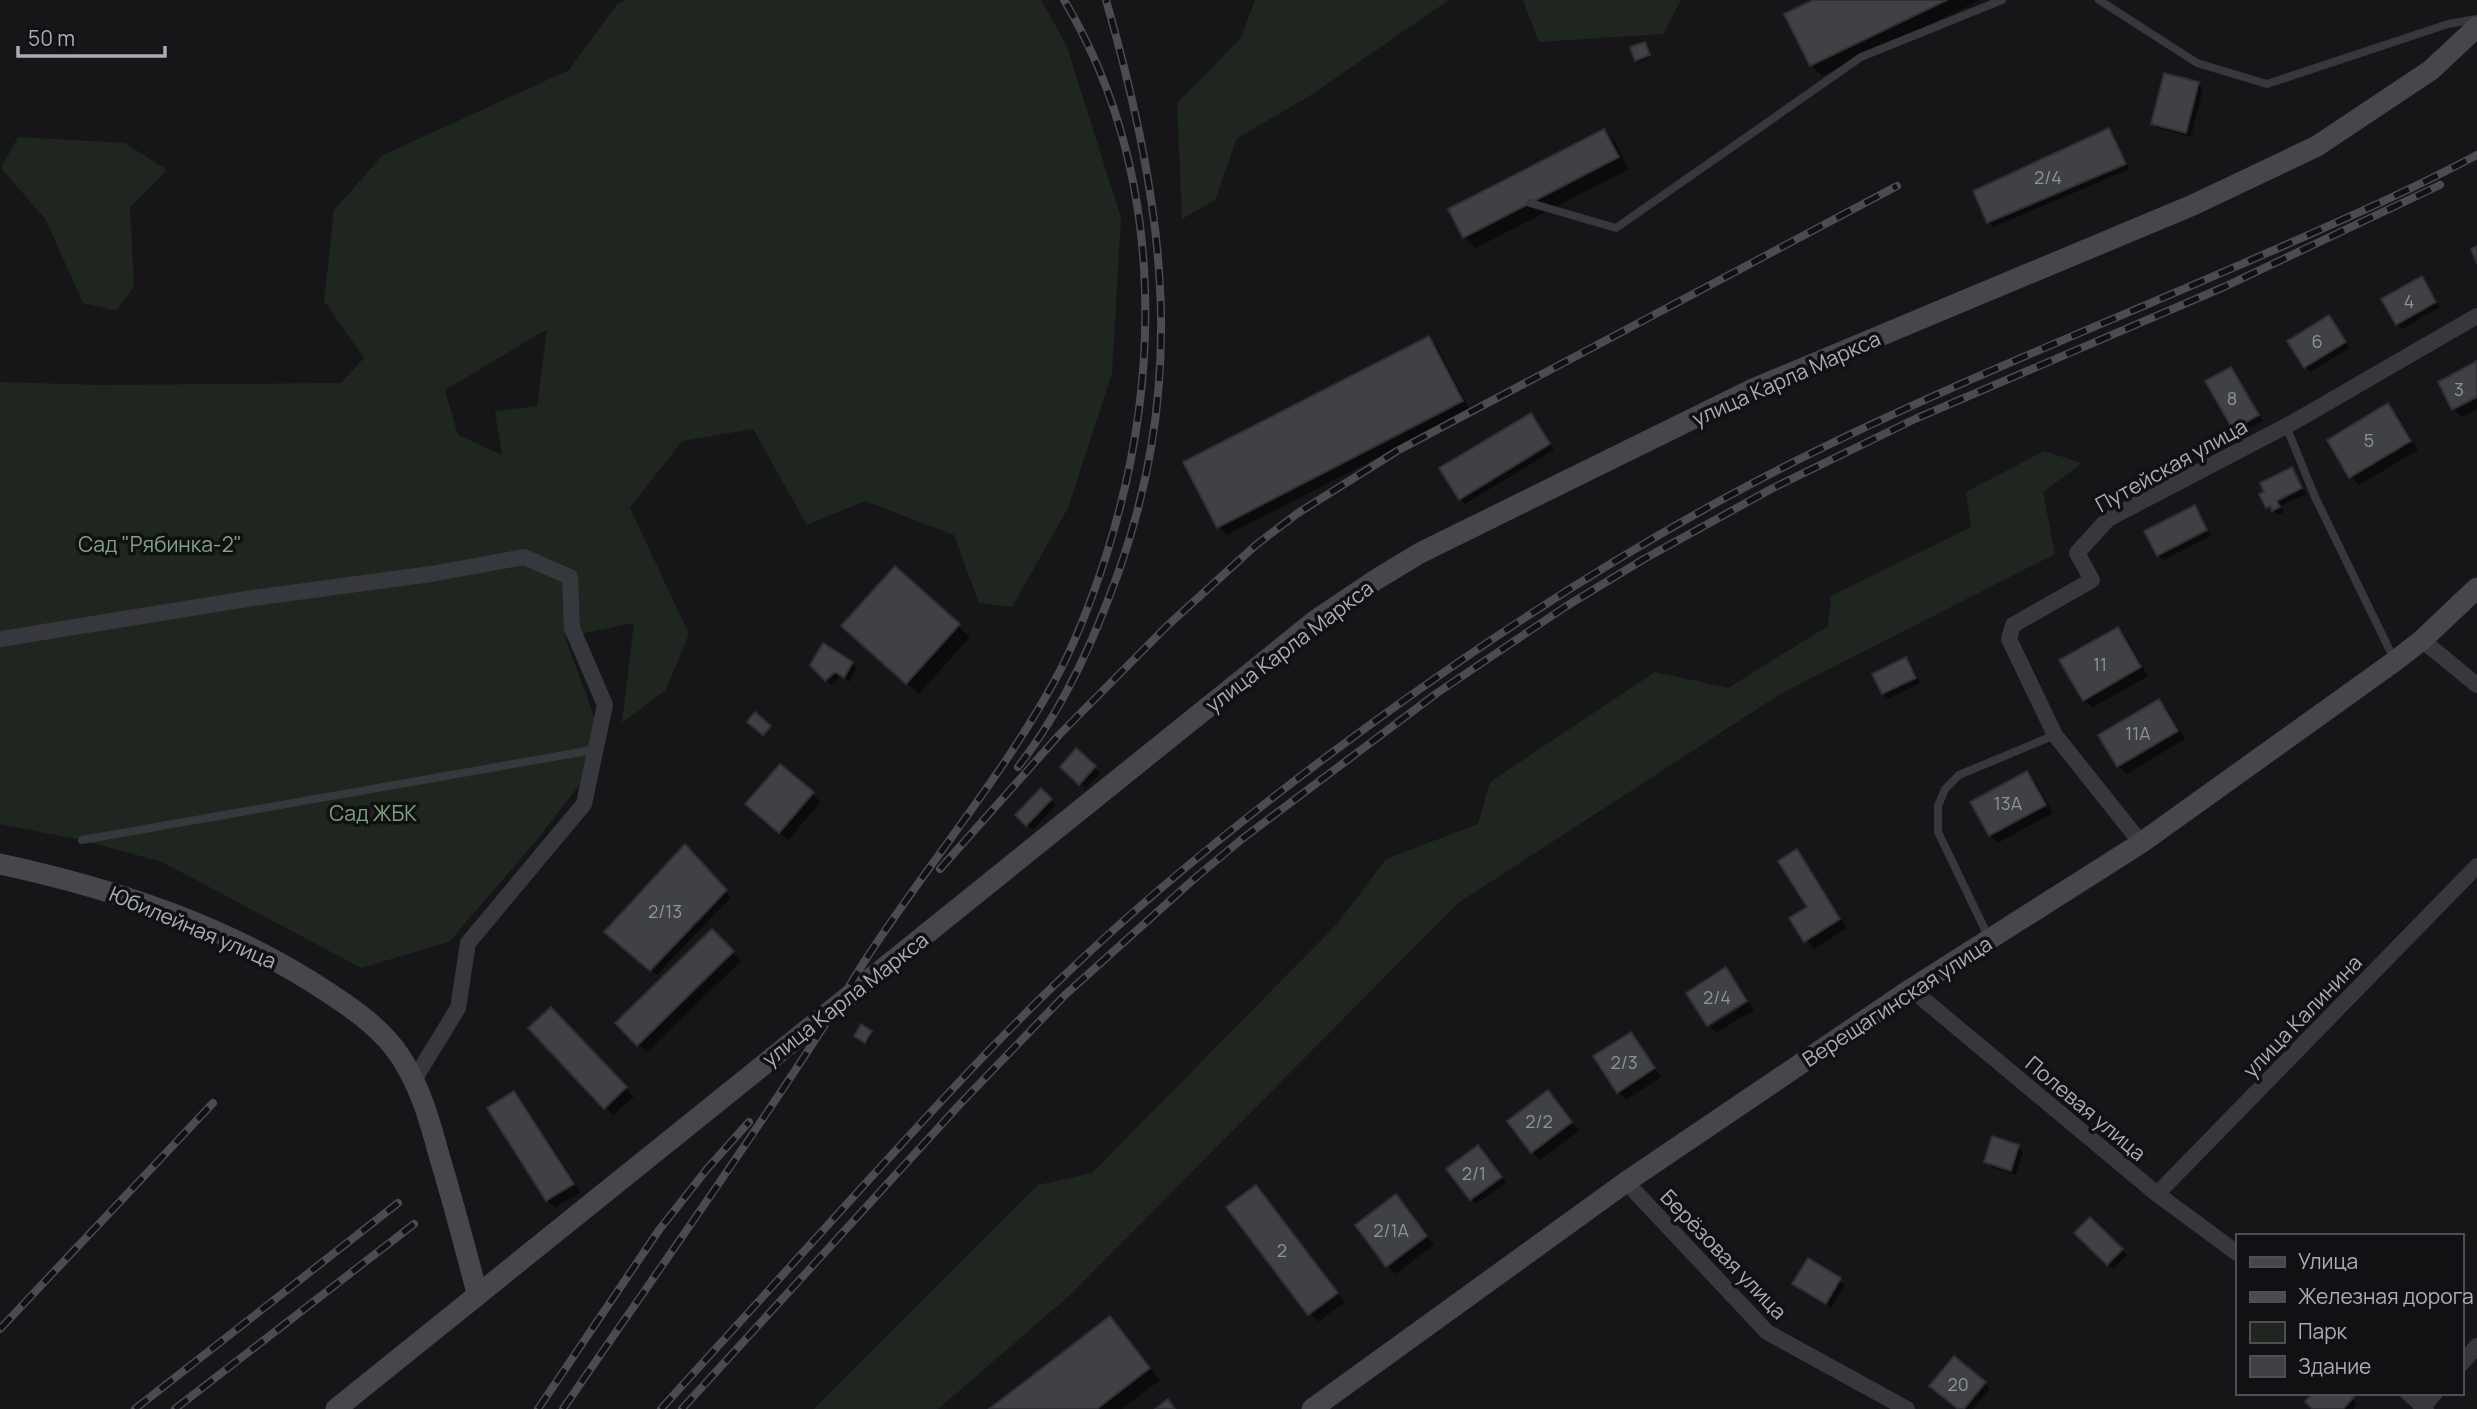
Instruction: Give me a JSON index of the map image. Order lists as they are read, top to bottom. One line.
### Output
{"streets":{"main road":["улица Карла Маркса","Юбилейная улица","Верещагинская улица"],"street":["Путейская улица","улица Калинина","Полевая улица","Берёзовая улица"]},"crossings":[["улица Карла Маркса","Юбилейная улица"],["Путейская улица","Верещагинская улица"],["Верещагинская улица","Полевая улица"],["Верещагинская улица","Берёзовая улица"],["улица Калинина","Полевая улица"]],"parks":["Сад \"Рябинка-2\"","Сад ЖБК"],"house_numbers":["2/4","4","6","3","8","5","11","11А","13А","2/13","2/4","2/3","2/2","2/1","2/1А","2","20"],"legend":["Улица","Железная дорога","Парк","Здание"],"scale_bar":"50 m"}
